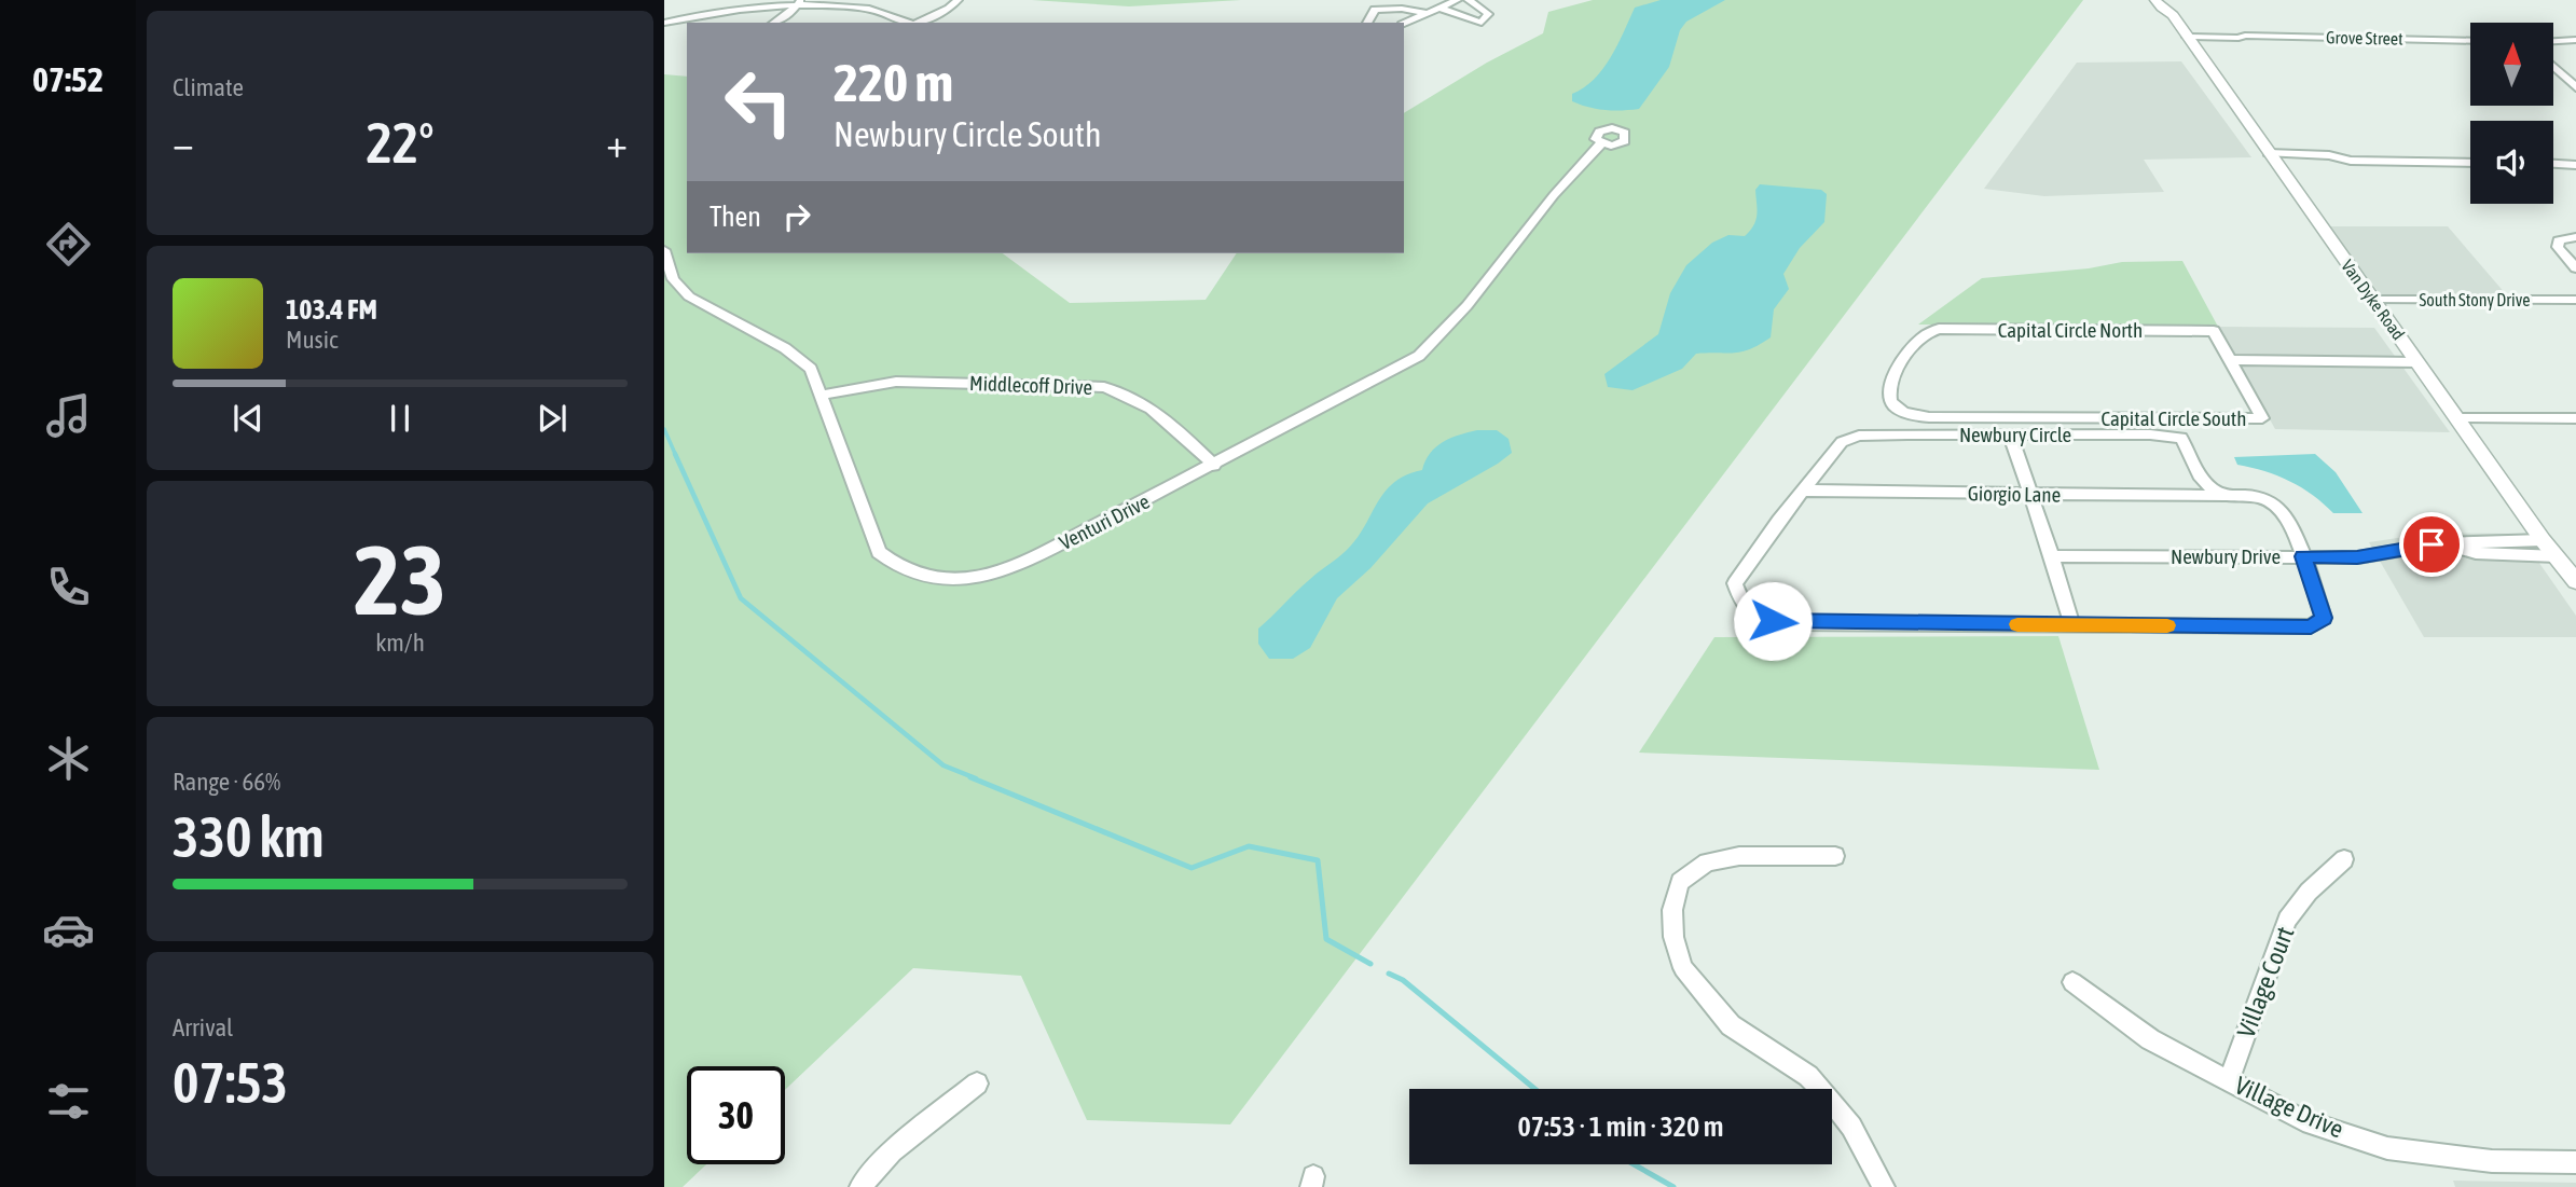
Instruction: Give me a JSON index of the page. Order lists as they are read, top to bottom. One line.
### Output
{"streets":{"street":["Grove Street","Van Dyke Road","South Stony Drive","Capital Circle North","Middlecoff Drive","Capital Circle South","Newbury Circle","Giorgio Lane","Venturi Drive","Newbury Drive","Village Court","Village Drive"]},"crossings":[["Grove Street","Van Dyke Road"],["Van Dyke Road","South Stony Drive"],["Van Dyke Road","Newbury Drive"],["Capital Circle North","Capital Circle South"],["Middlecoff Drive","Venturi Drive"],["Newbury Circle","Giorgio Lane"],["Village Court","Village Drive"]],"north":"top","page":{"tabs":"07:52","tile":["Climate",["23","km/h"],["Range · 66%","330 km"],["Arrival","07:53"]],"turn":["220 m","Newbury Circle South"],"heat":["−","22°","+"],"then":"Then","song":["103.4 FM","Music"],"limit":"30","trip":"07:53 · 1 min · 320 m"}}
